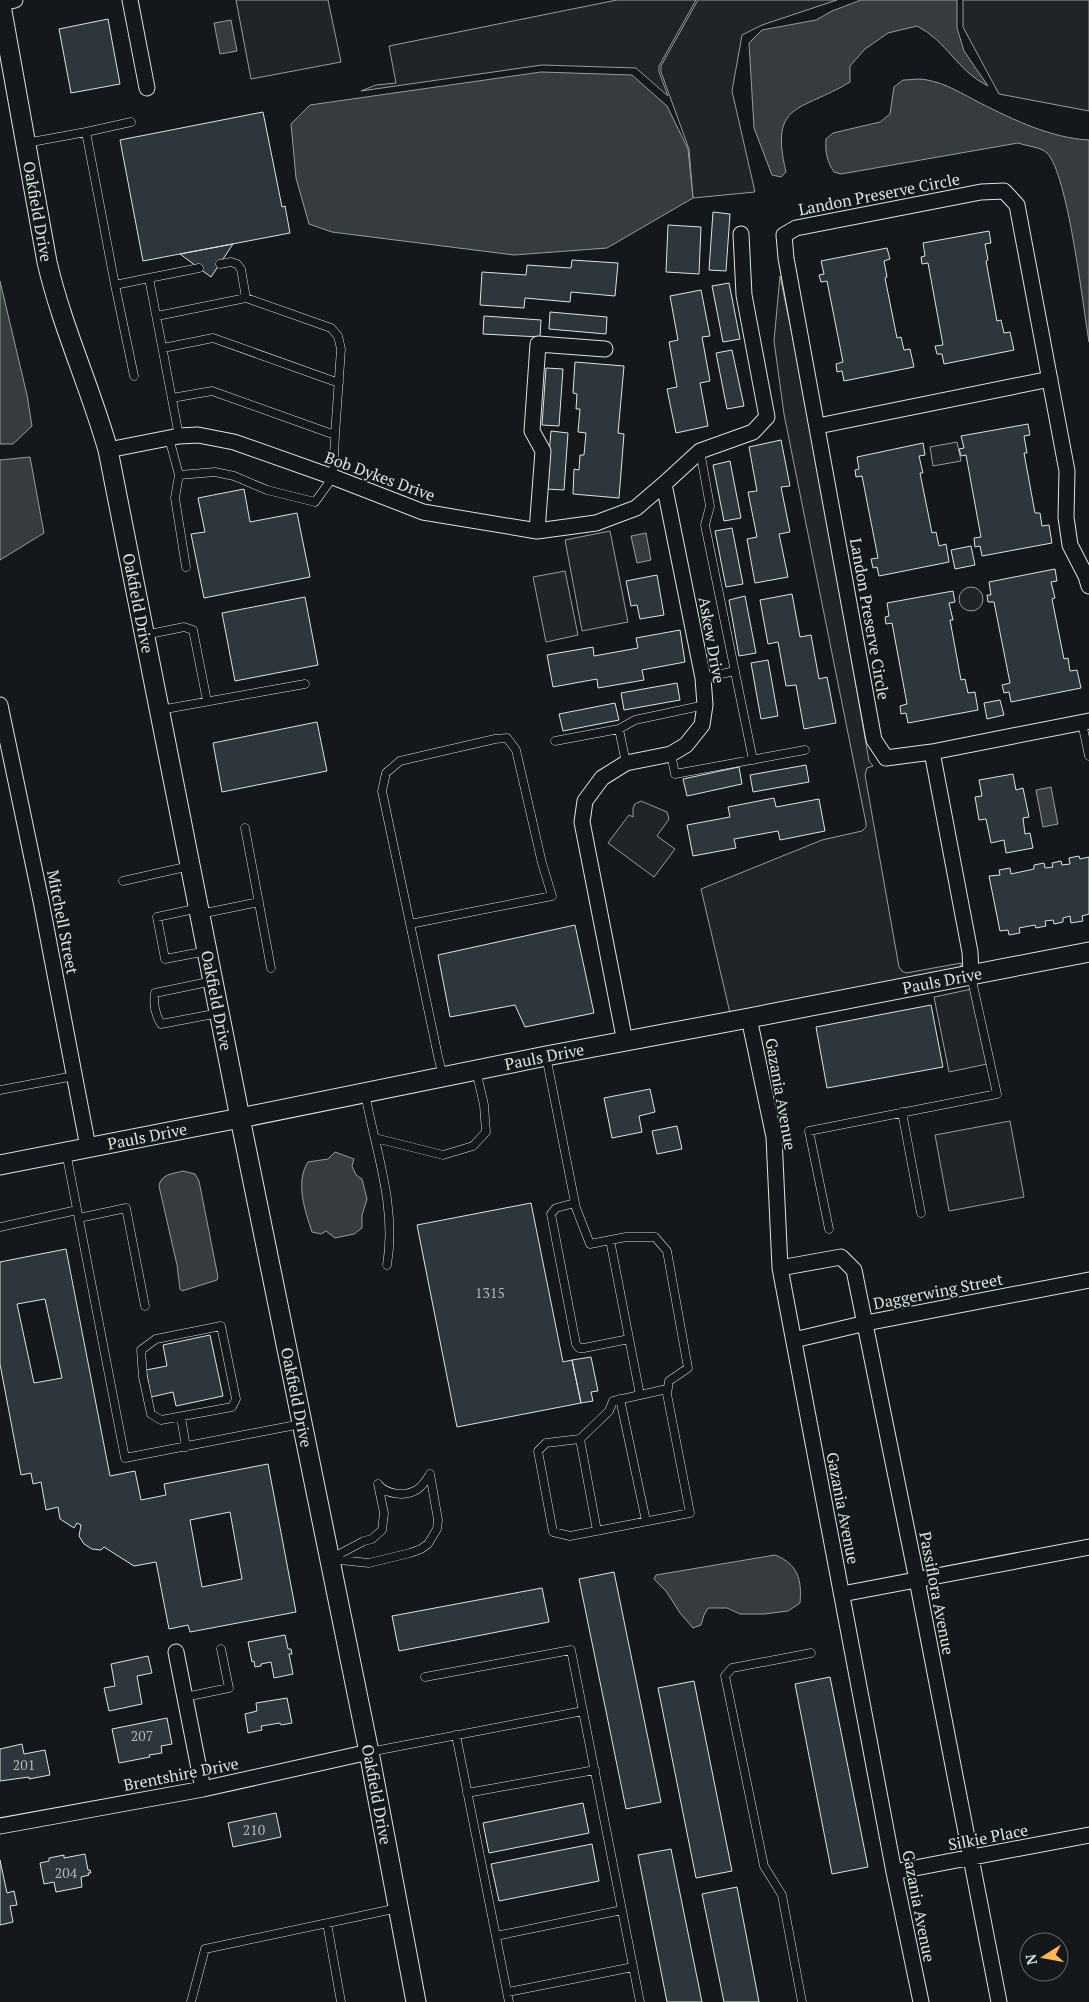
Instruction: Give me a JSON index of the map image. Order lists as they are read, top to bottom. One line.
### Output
{"streets":{"street":["Landon Preserve Circle","Oakfield Drive","Bob Dykes Drive","Askew Drive","Mitchell Street","Pauls Drive","Gazania Avenue","Daggerwing Street","Passiflora Avenue","Brentshire Drive","Silkie Place"]},"crossings":[["Oakfield Drive","Bob Dykes Drive"],["Oakfield Drive","Pauls Drive"],["Oakfield Drive","Brentshire Drive"],["Bob Dykes Drive","Askew Drive"],["Askew Drive","Pauls Drive"],["Mitchell Street","Pauls Drive"],["Pauls Drive","Gazania Avenue"],["Gazania Avenue","Daggerwing Street"],["Gazania Avenue","Passiflora Avenue"],["Gazania Avenue","Silkie Place"],["Daggerwing Street","Passiflora Avenue"],["Passiflora Avenue","Silkie Place"]],"house_numbers":["1315","207","201","210","204"],"north":"left"}
